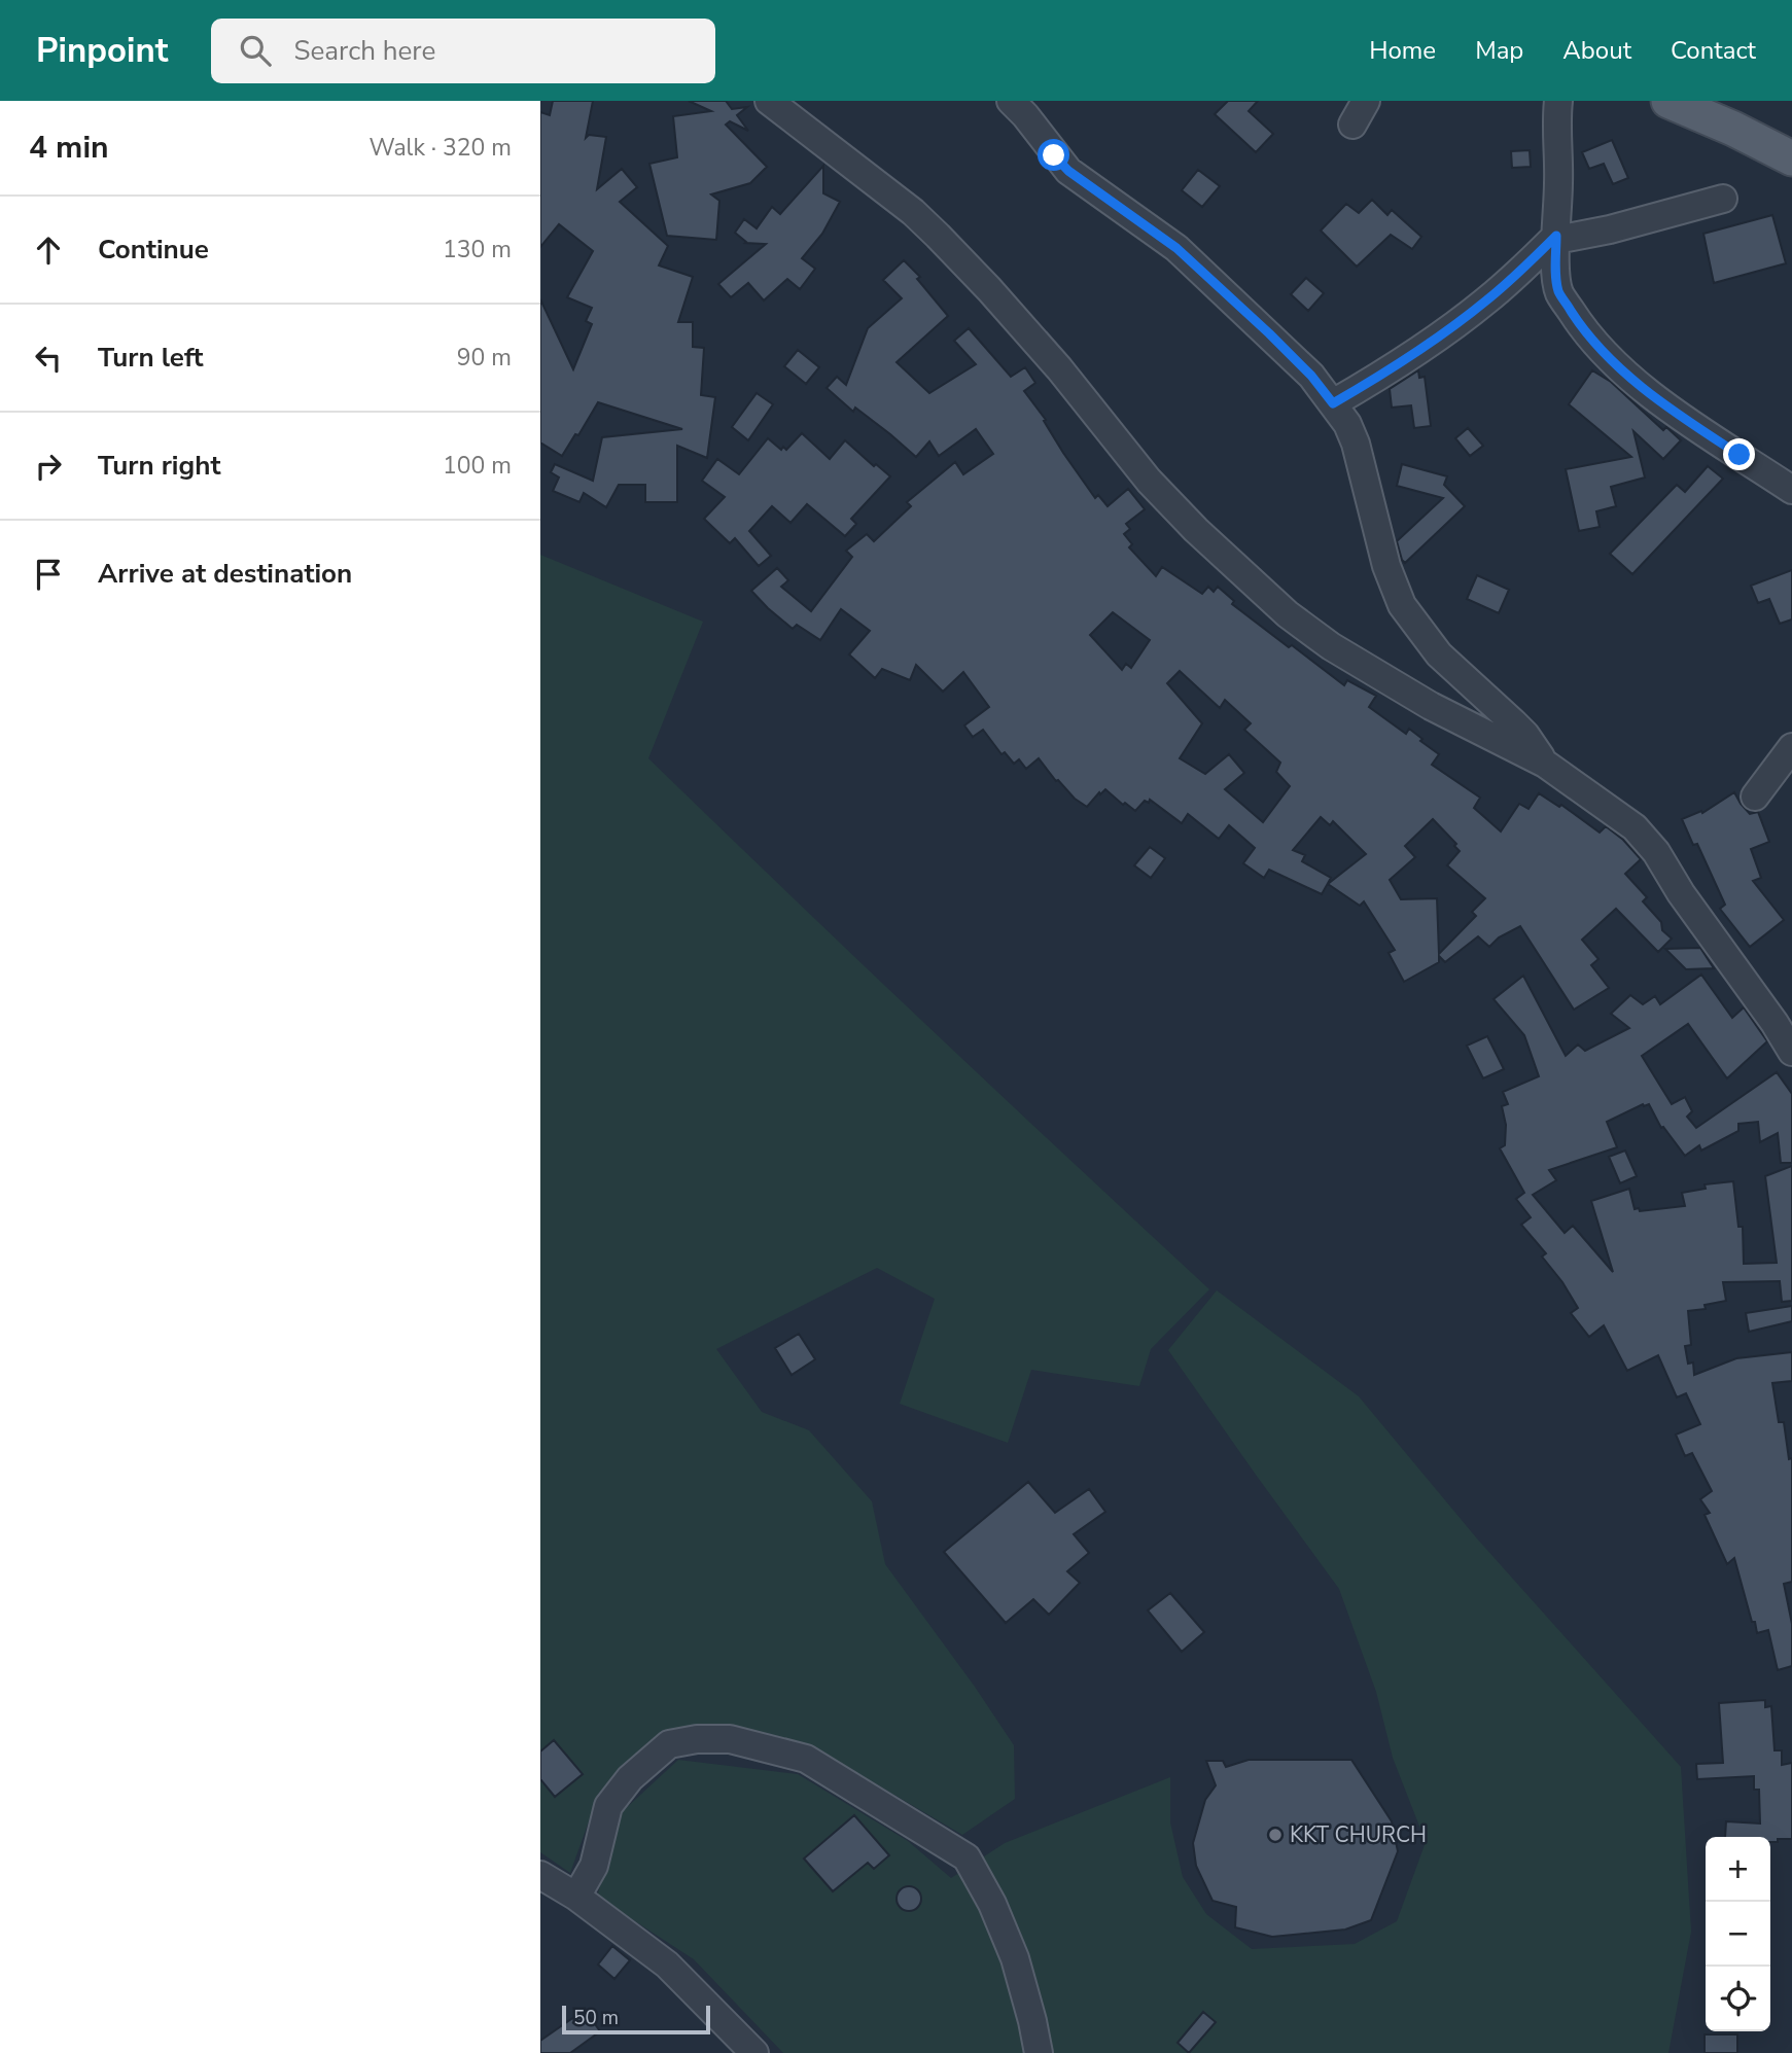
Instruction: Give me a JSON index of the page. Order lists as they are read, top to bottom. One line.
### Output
{"places":["KKT CHURCH"],"scale_bar":"50 m","page":{"header":"Pinpoint","search":"Search here","nav":["Home","Map","About","Contact"],"heading":["4 min","Walk · 320 m"],"list":[["Continue","130 m"],["Turn left","90 m"],["Turn right","100 m"],"Arrive at destination"],"map_buttons":["+","−"],"scale":"50 m"}}
